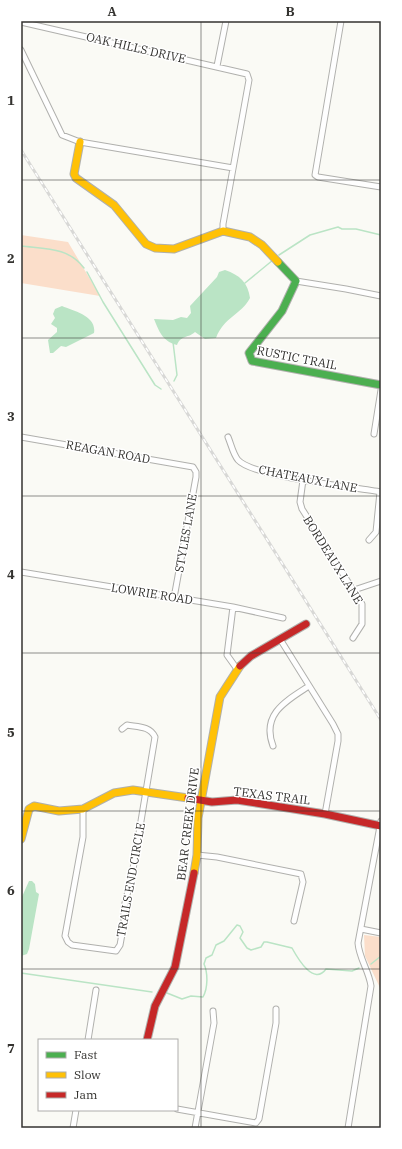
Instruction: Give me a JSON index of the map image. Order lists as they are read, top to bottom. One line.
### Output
{"streets":{"street":["OAK HILLS DRIVE","RUSTIC TRAIL","REAGAN ROAD","CHATEAUX LANE","STYLES LANE","BORDEAUX LANE","LOWRIE ROAD","TEXAS TRAIL","BEAR CREEK DRIVE","TRAILS END CIRCLE"]},"crossings":[["REAGAN ROAD","STYLES LANE"],["CHATEAUX LANE","BORDEAUX LANE"],["STYLES LANE","LOWRIE ROAD"],["TEXAS TRAIL","BEAR CREEK DRIVE"],["TEXAS TRAIL","TRAILS END CIRCLE"]],"legend":["Fast","Slow","Jam"],"grid":{"columns":["A","B"],"rows":["1","2","3","4","5","6","7"]}}
